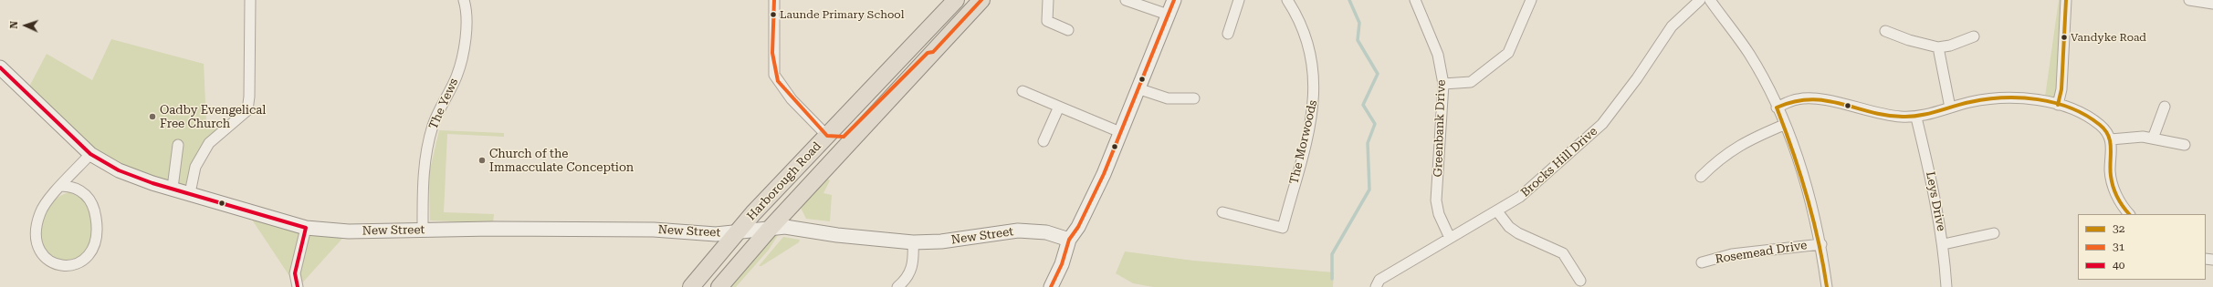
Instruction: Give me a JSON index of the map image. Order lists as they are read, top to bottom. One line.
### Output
{"streets":{"highway":["Harborough Road"],"main road":["New Street"],"street":["The Yews","Greenbank Drive","The Morwoods","Brocks Hill Drive","Leys Drive","Rosemead Drive"]},"crossings":[["The Yews","New Street"],["Greenbank Drive","Brocks Hill Drive"],["Harborough Road","New Street"]],"places":["Launde Primary School","Vandyke Road","Oadby Evengelical Free Church","Church of the Immacculate Conception"],"lines":["transit line 32","transit line 31","transit line 40"],"legend":["32","31","40"],"north":"left"}
